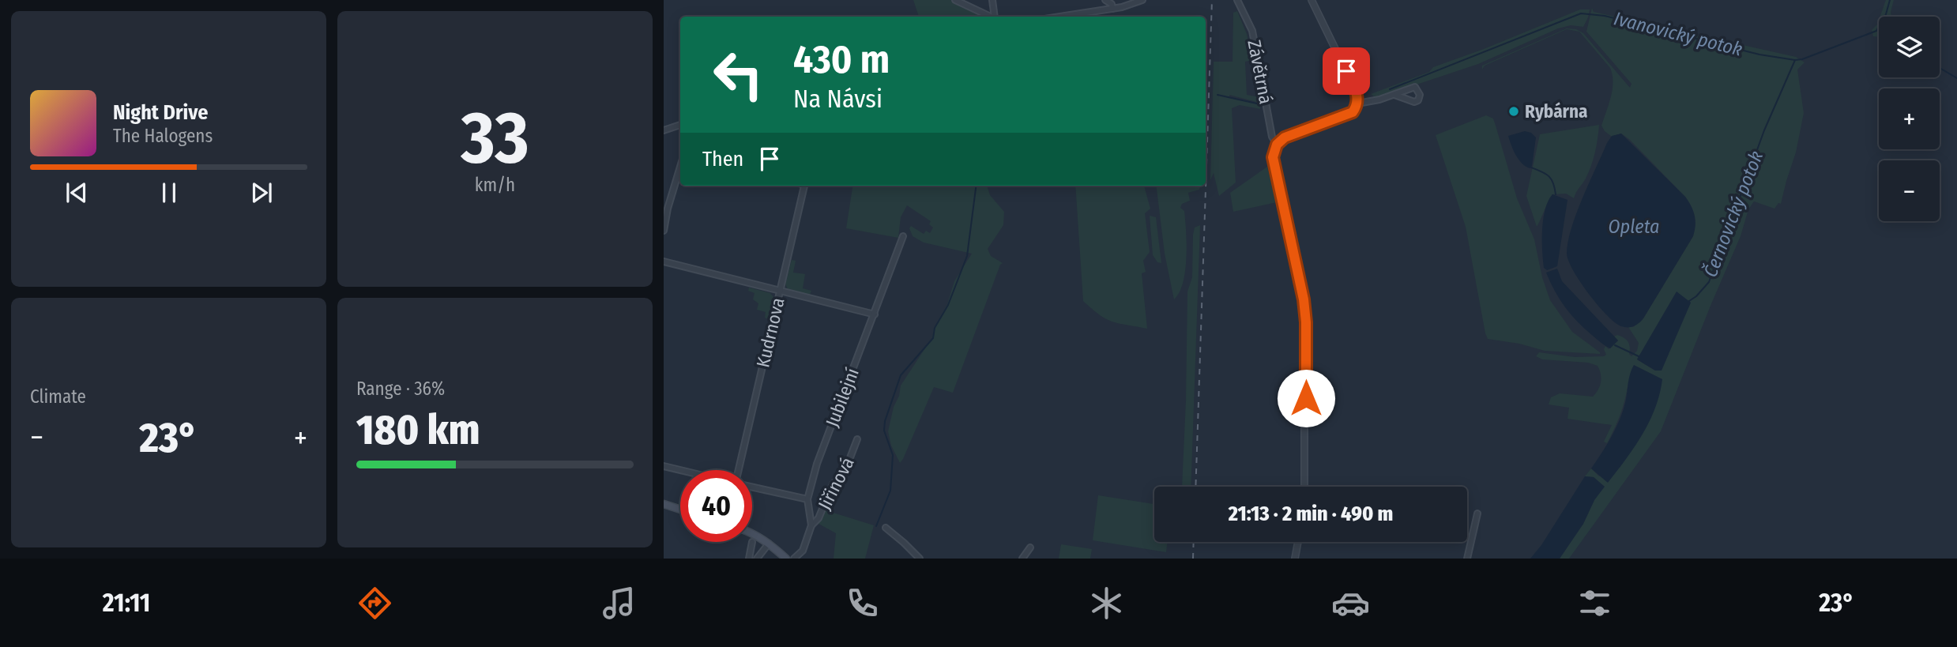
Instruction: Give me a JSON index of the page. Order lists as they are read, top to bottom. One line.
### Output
{"streets":{"street":["Závětrná","Kudrnova","Jubilejní","Jiřinová"]},"crossings":[["Jubilejní","Jiřinová"]],"water":["Ivanovický potok","Černovický potok","Opleta"],"places":["Rybárna"],"page":{"tile":[["33","km/h"],"Climate",["Range · 36%","180 km"]],"map_buttons":["+","−"],"turn":["430 m","Na Návsi"],"song":["Night Drive","The Halogens"],"then":"Then","heat":["−","23°","+"],"limit":"40","trip":"21:13 · 2 min · 490 m","tabs":["21:11","23°"]}}
